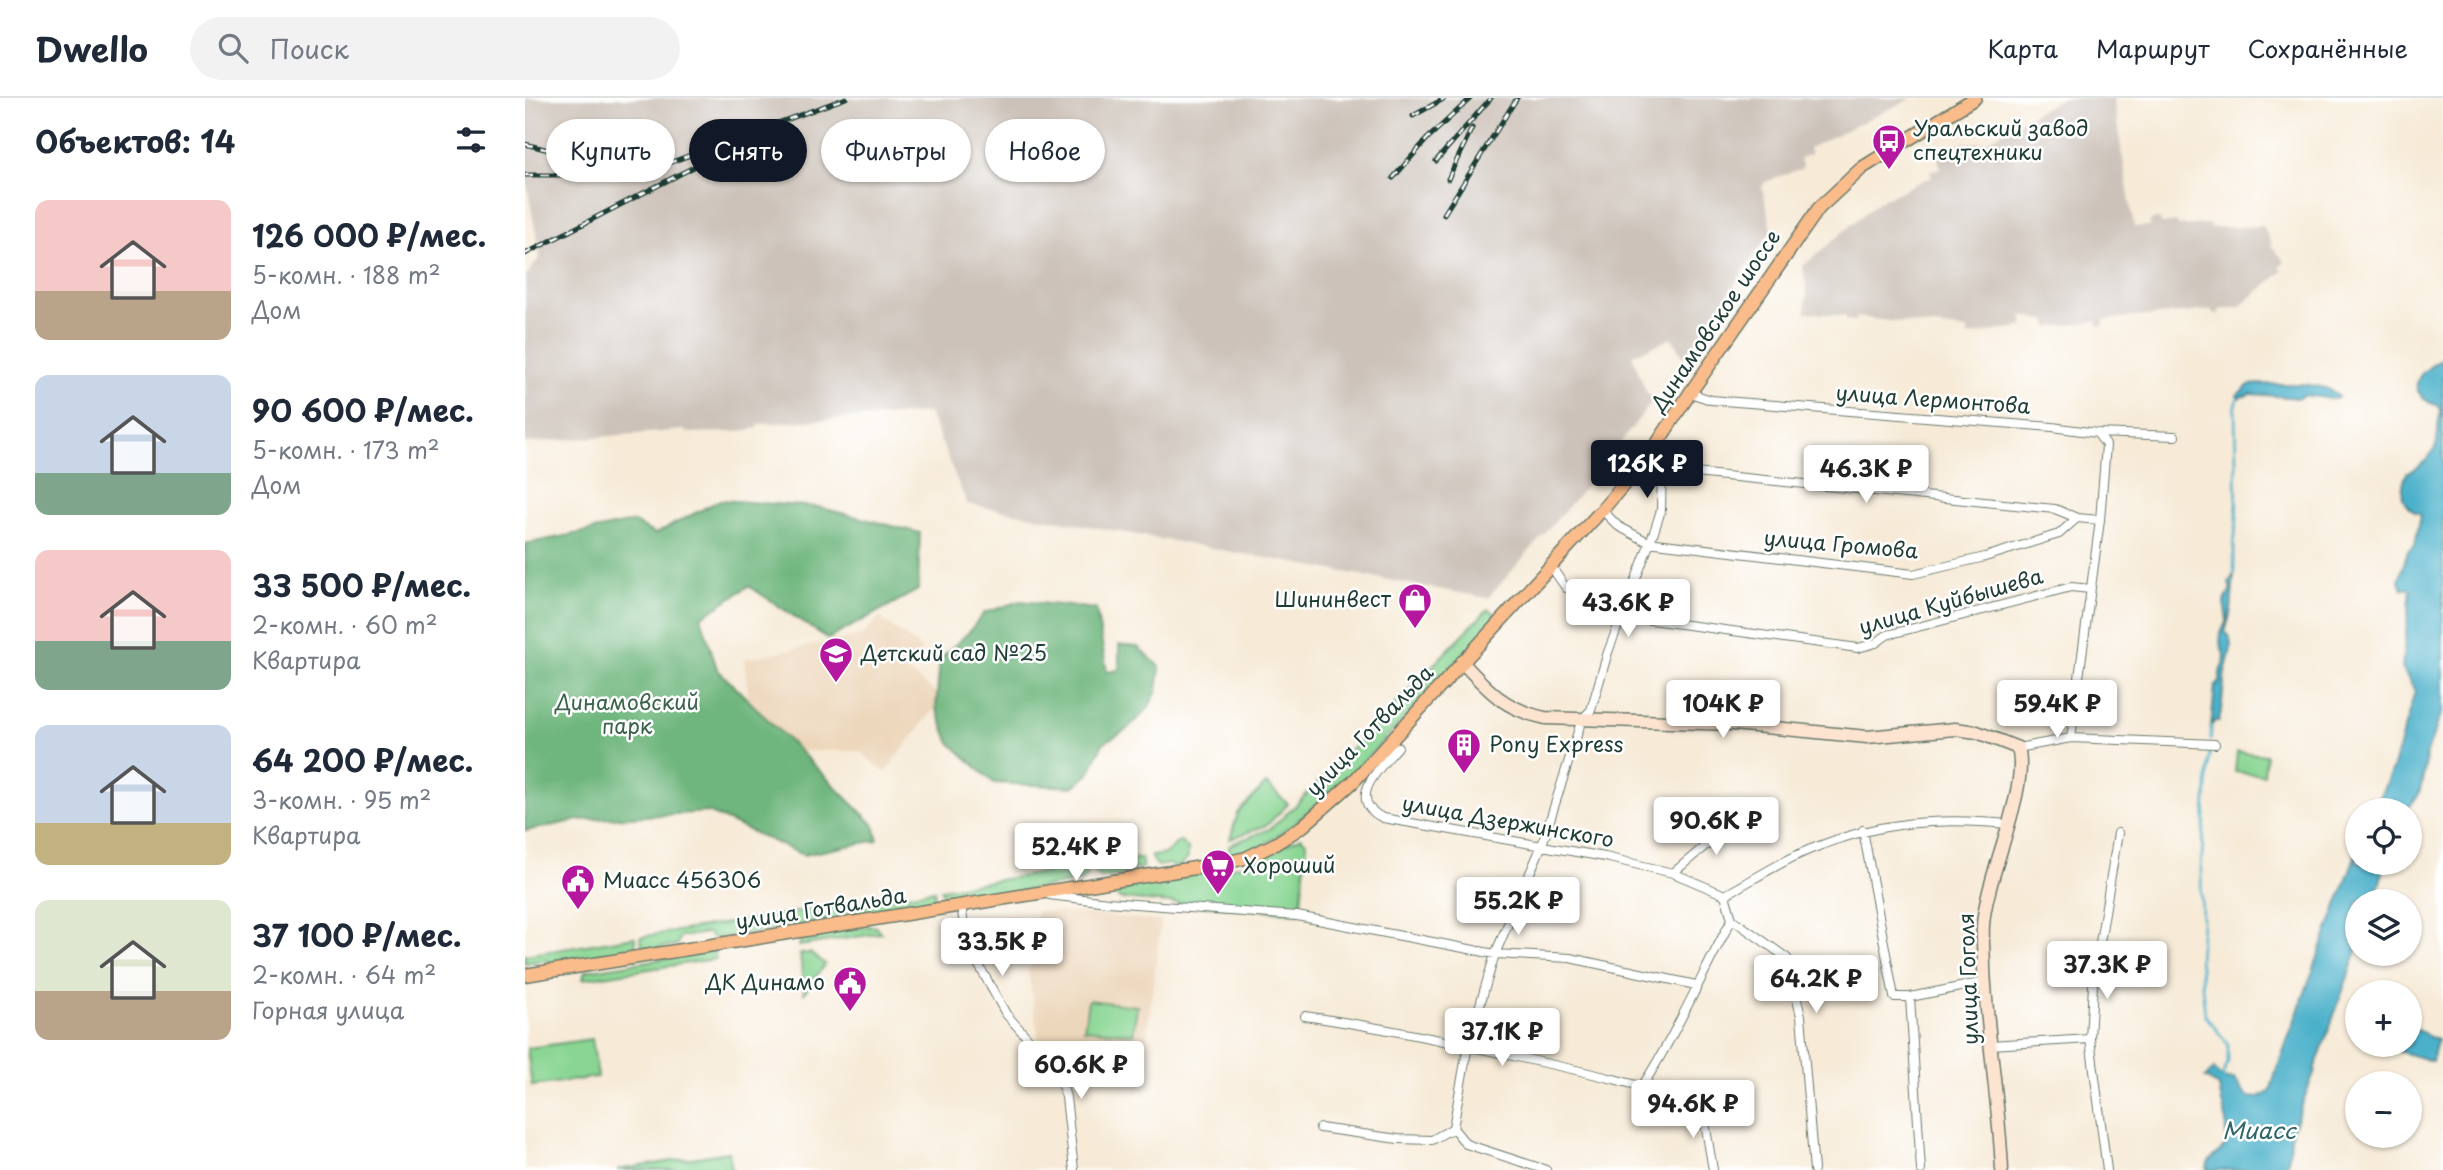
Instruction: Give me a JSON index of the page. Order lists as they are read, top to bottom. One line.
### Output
{"streets":{"main road":["Динамовское шоссе","улица Готвальда"],"street":["улица Лермонтова","улица Громова","улица Куйбышева","улица Дзержинского","улица Гоголя"]},"crossings":[["Динамовское шоссе","улица Лермонтова"],["Динамовское шоссе","улица Громова"],["Динамовское шоссе","улица Куйбышева"],["Динамовское шоссе","улица Готвальда"]],"water":["Миасс"],"parks":["Динамовский парк"],"places":{"bus stop":["Уральский завод спецтехники"],"shop":["Шининвест"],"school or university":["Детский сад №25"],"building":["Pony Express"],"supermarket":["Хороший"],"public building":["Миасс 456306","ДК Динамо"]},"page":{"header":"Dwello","search":"Поиск","nav":["Карта","Маршрут","Сохранённые"],"heading":"Объектов: 14","chip":["Купить","Снять","Фильтры","Новое"],"list":[{"name":"126 000 ₽/мес.","note":"5-комн. · 188 m² · Дом"},{"name":"90 600 ₽/мес.","note":"5-комн. · 173 m² · Дом"},{"name":"33 500 ₽/мес.","note":"2-комн. · 60 m² · Квартира"},{"name":"64 200 ₽/мес.","note":"3-комн. · 95 m² · Квартира"},{"name":"37 100 ₽/мес.","note":"2-комн. · 64 m² · Горная улица"}],"price":["126K ₽","46.3K ₽","43.6K ₽","104K ₽","59.4K ₽","90.6K ₽","52.4K ₽","55.2K ₽","33.5K ₽","37.3K ₽","64.2K ₽","37.1K ₽","60.6K ₽","94.6K ₽"],"map_buttons":["+","−"]}}
